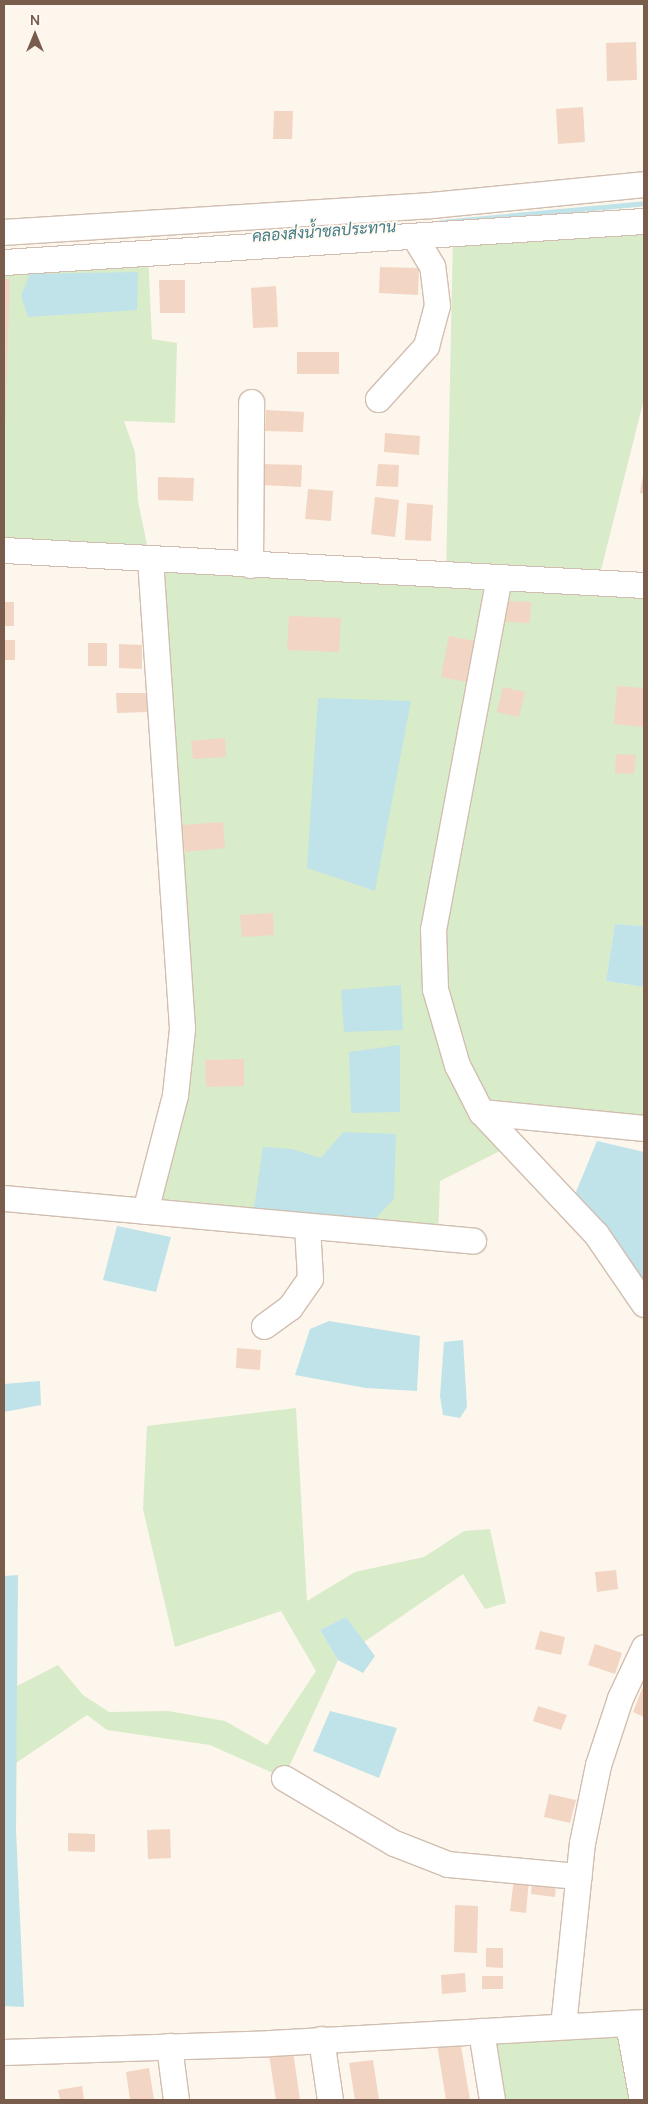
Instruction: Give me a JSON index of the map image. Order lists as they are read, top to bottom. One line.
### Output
{"water":["คลองส่งน้ำชลประทาน"],"north":"top"}
